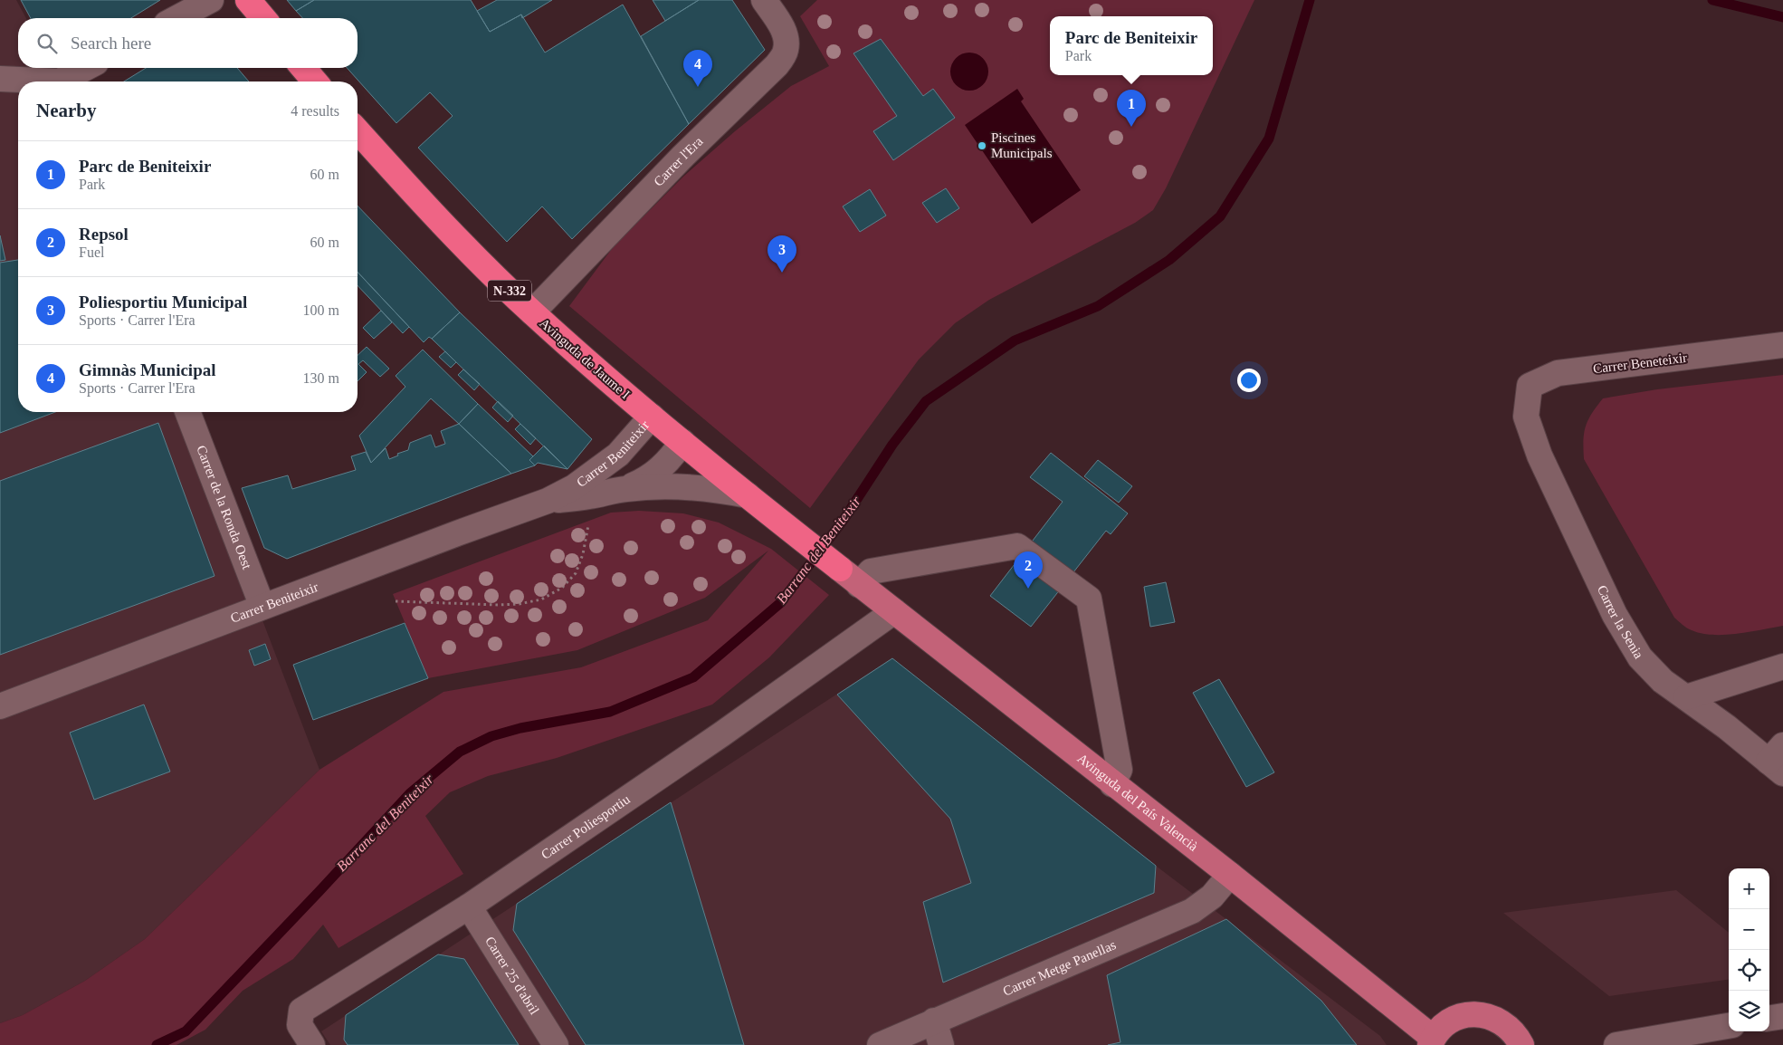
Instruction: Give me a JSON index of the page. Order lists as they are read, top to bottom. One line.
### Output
{"streets":{"highway":["N-332","Avinguda de Jaume I"],"main road":["Avinguda del País Valencià"],"street":["Carrer l'Era","Carrer Beneteixir","Carrer Beniteixir","Carrer de la Ronda Oest","Carrer la Senia","Carrer Poliesportiu","Carrer Metge Panellas","Carrer 25 d'abril"]},"crossings":[["Carrer l'Era","Avinguda de Jaume I"],["Avinguda de Jaume I","Carrer Beniteixir"],["Avinguda de Jaume I","Avinguda del País Valencià"],["Carrer Beneteixir","Carrer la Senia"],["Carrer Beniteixir","Carrer de la Ronda Oest"],["Avinguda del País Valencià","Carrer Poliesportiu"],["Avinguda del País Valencià","Carrer Metge Panellas"],["Carrer Poliesportiu","Carrer 25 d'abril"]],"water":["Barranc del Beniteixir"],"places":["Piscines Municipals"],"page":{"popup":["Parc de Beniteixir","Park"],"search":"Search here","pins":["4","1","3","2"],"heading":["Nearby","4 results"],"list":[{"mark":"1","name":"Parc de Beniteixir","note":"Park","value":"60 m"},{"mark":"2","name":"Repsol","note":"Fuel","value":"60 m"},{"mark":"3","name":"Poliesportiu Municipal","note":"Sports · Carrer l'Era","value":"100 m"},{"mark":"4","name":"Gimnàs Municipal","note":"Sports · Carrer l'Era","value":"130 m"}],"map_buttons":["+","−"]}}
